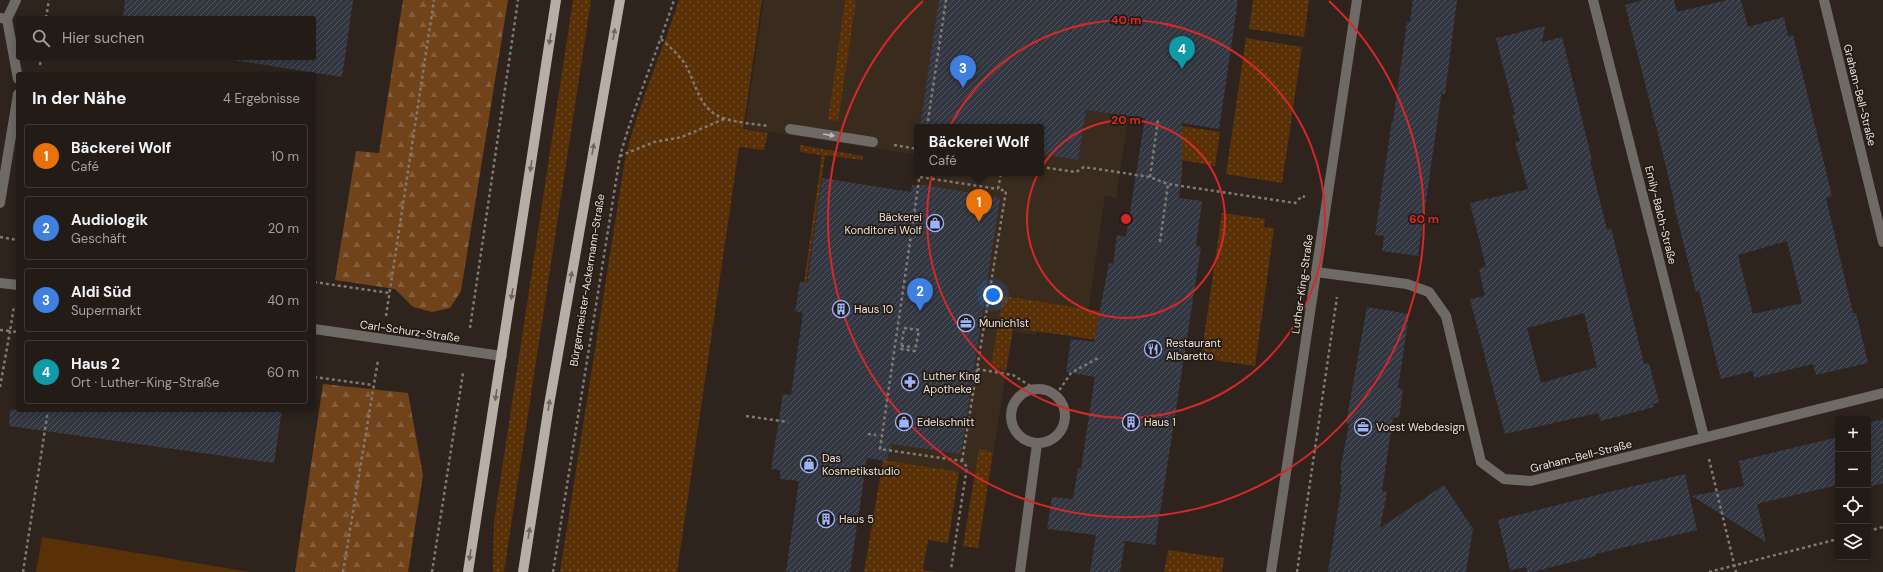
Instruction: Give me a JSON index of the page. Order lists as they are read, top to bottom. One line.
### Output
{"streets":{"main road":["Bürgermeister-Ackermann-Straße"],"street":["Graham-Bell-Straße","Emily-Balch-Straße","Luther-King-Straße","Carl-Schurz-Straße"]},"crossings":[["Graham-Bell-Straße","Emily-Balch-Straße"],["Graham-Bell-Straße","Luther-King-Straße"]],"places":{"shop":["Bäckerei Konditorei Wolf","Edelschnitt","Das Kosmetikstudio"],"building":["Haus 10","Haus 1","Haus 5"],"office":["Munich1st","Voest Webdesign"],"restaurant":["Restaurant Albaretto"],"pharmacy":["Luther King Apotheke"]},"page":{"search":"Hier suchen","pins":["4","3","1","2"],"heading":["In der Nähe","4 Ergebnisse"],"popup":["Bäckerei Wolf","Café"],"list":[{"mark":"1","name":"Bäckerei Wolf","note":"Café","value":"10 m"},{"mark":"2","name":"Audiologik","note":"Geschäft","value":"20 m"},{"mark":"3","name":"Aldi Süd","note":"Supermarkt","value":"40 m"},{"mark":"4","name":"Haus 2","note":"Ort · Luther-King-Straße","value":"60 m"}],"map_buttons":["+","−"]},"rings":["40 m","20 m","60 m"]}
